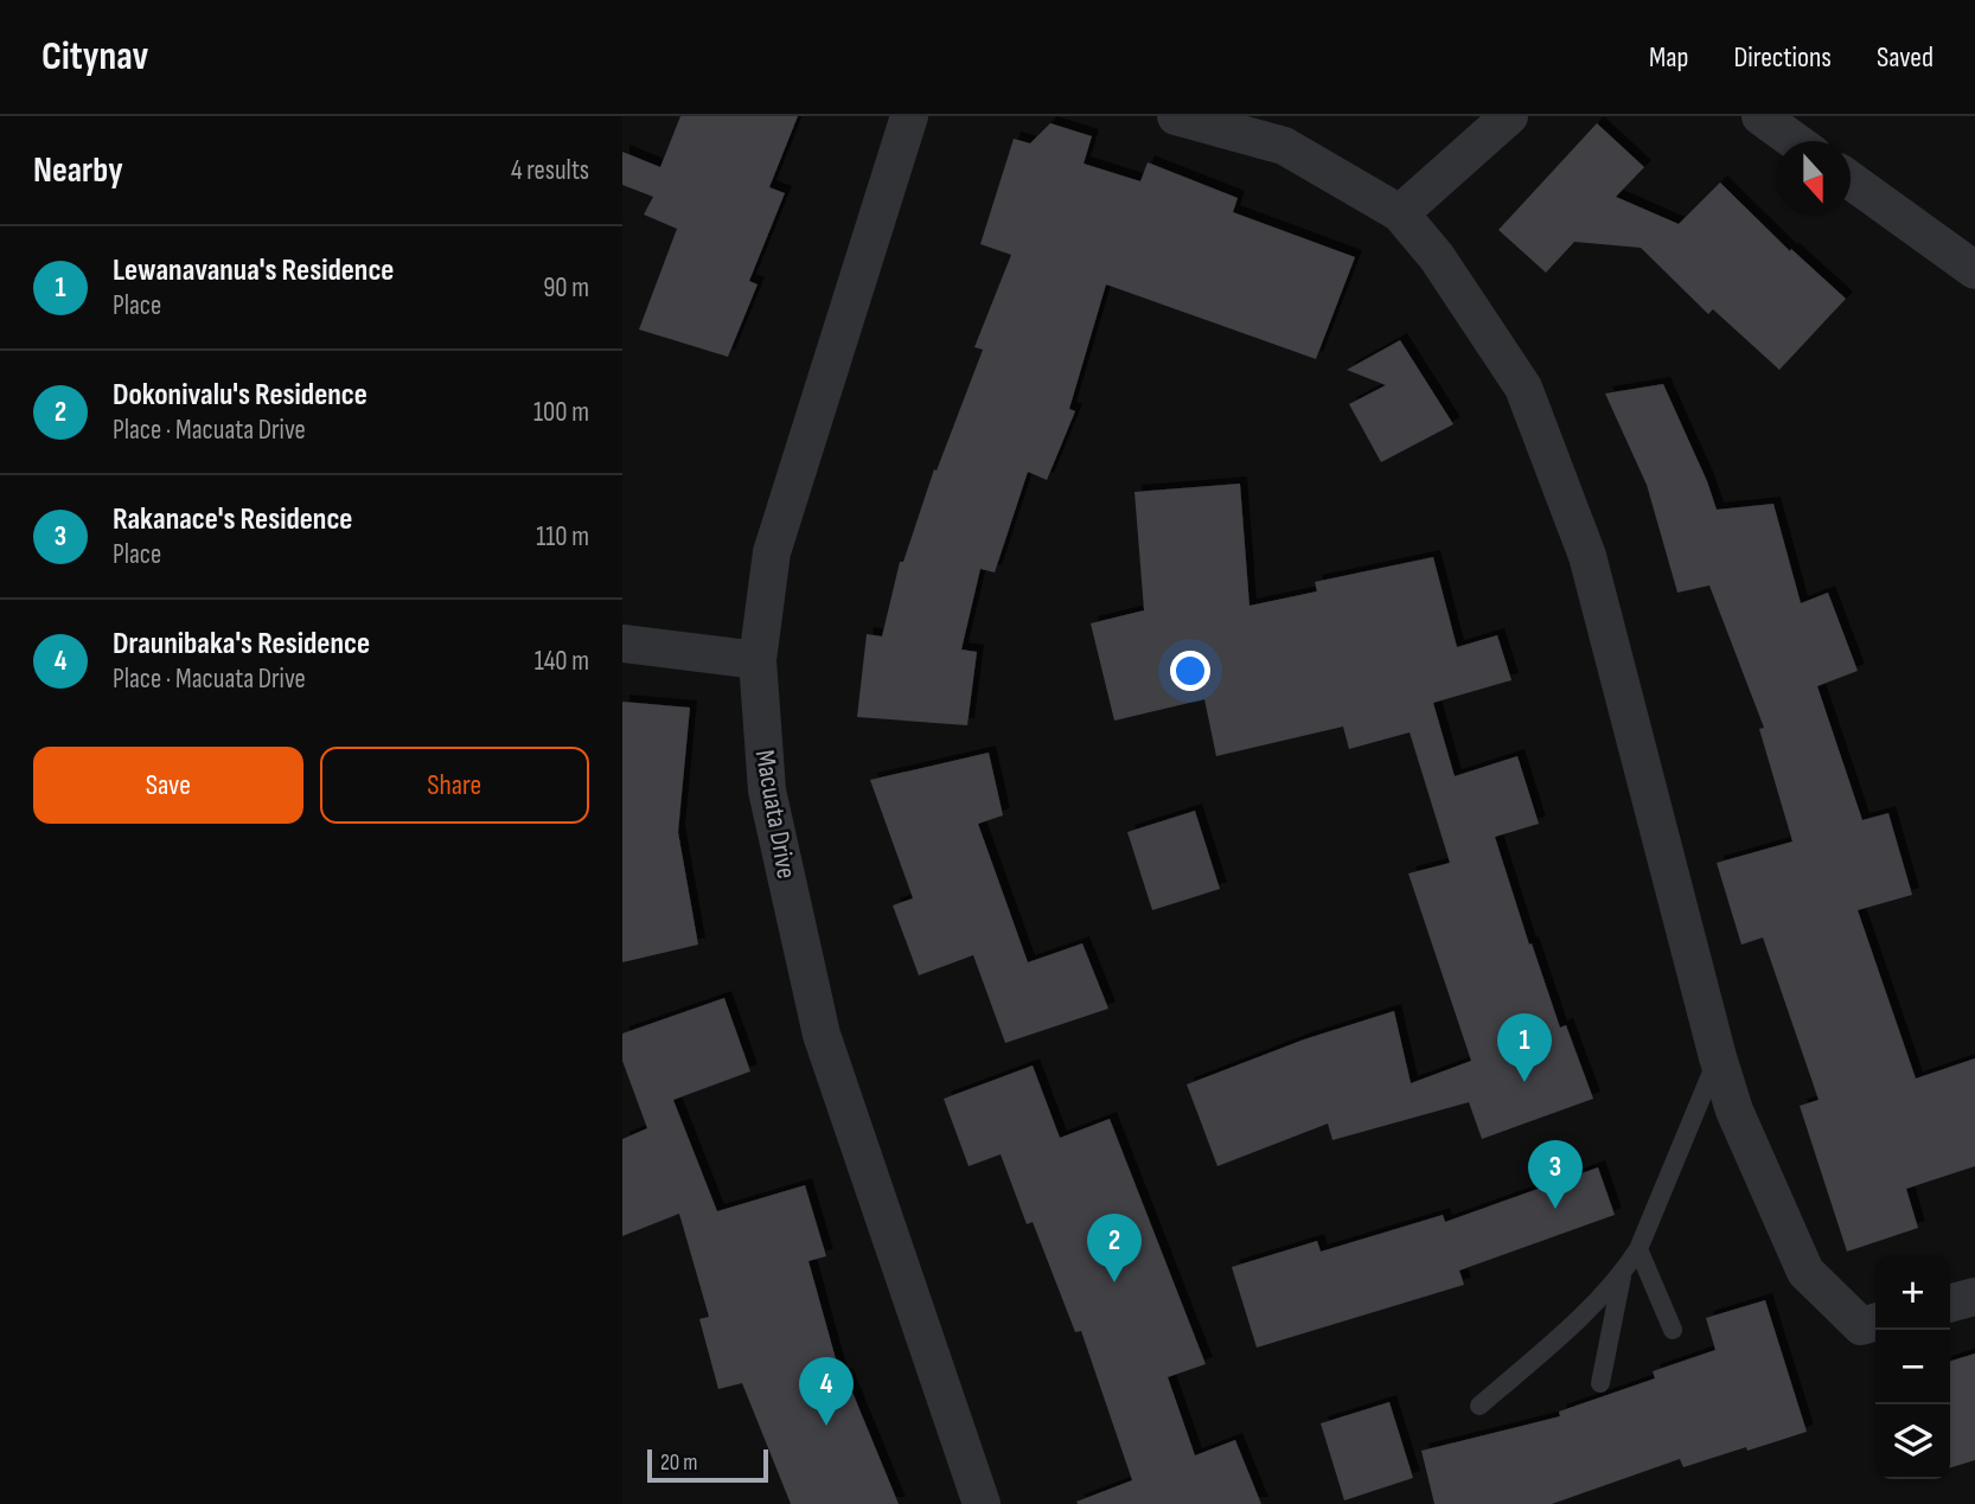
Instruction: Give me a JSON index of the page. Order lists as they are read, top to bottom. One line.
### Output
{"streets":{"street":["Macuata Drive"]},"scale_bar":"20 m","north":"bottom","page":{"header":"Citynav","nav":["Map","Directions","Saved"],"heading":["Nearby","4 results"],"list":[{"mark":"1","name":"Lewanavanua's Residence","note":"Place","value":"90 m"},{"mark":"2","name":"Dokonivalu's Residence","note":"Place · Macuata Drive","value":"100 m"},{"mark":"3","name":"Rakanace's Residence","note":"Place","value":"110 m"},{"mark":"4","name":"Draunibaka's Residence","note":"Place · Macuata Drive","value":"140 m"}],"buttons":["Save","Share"],"pins":["1","3","2","4"],"map_buttons":["+","−"],"scale":"20 m"}}
